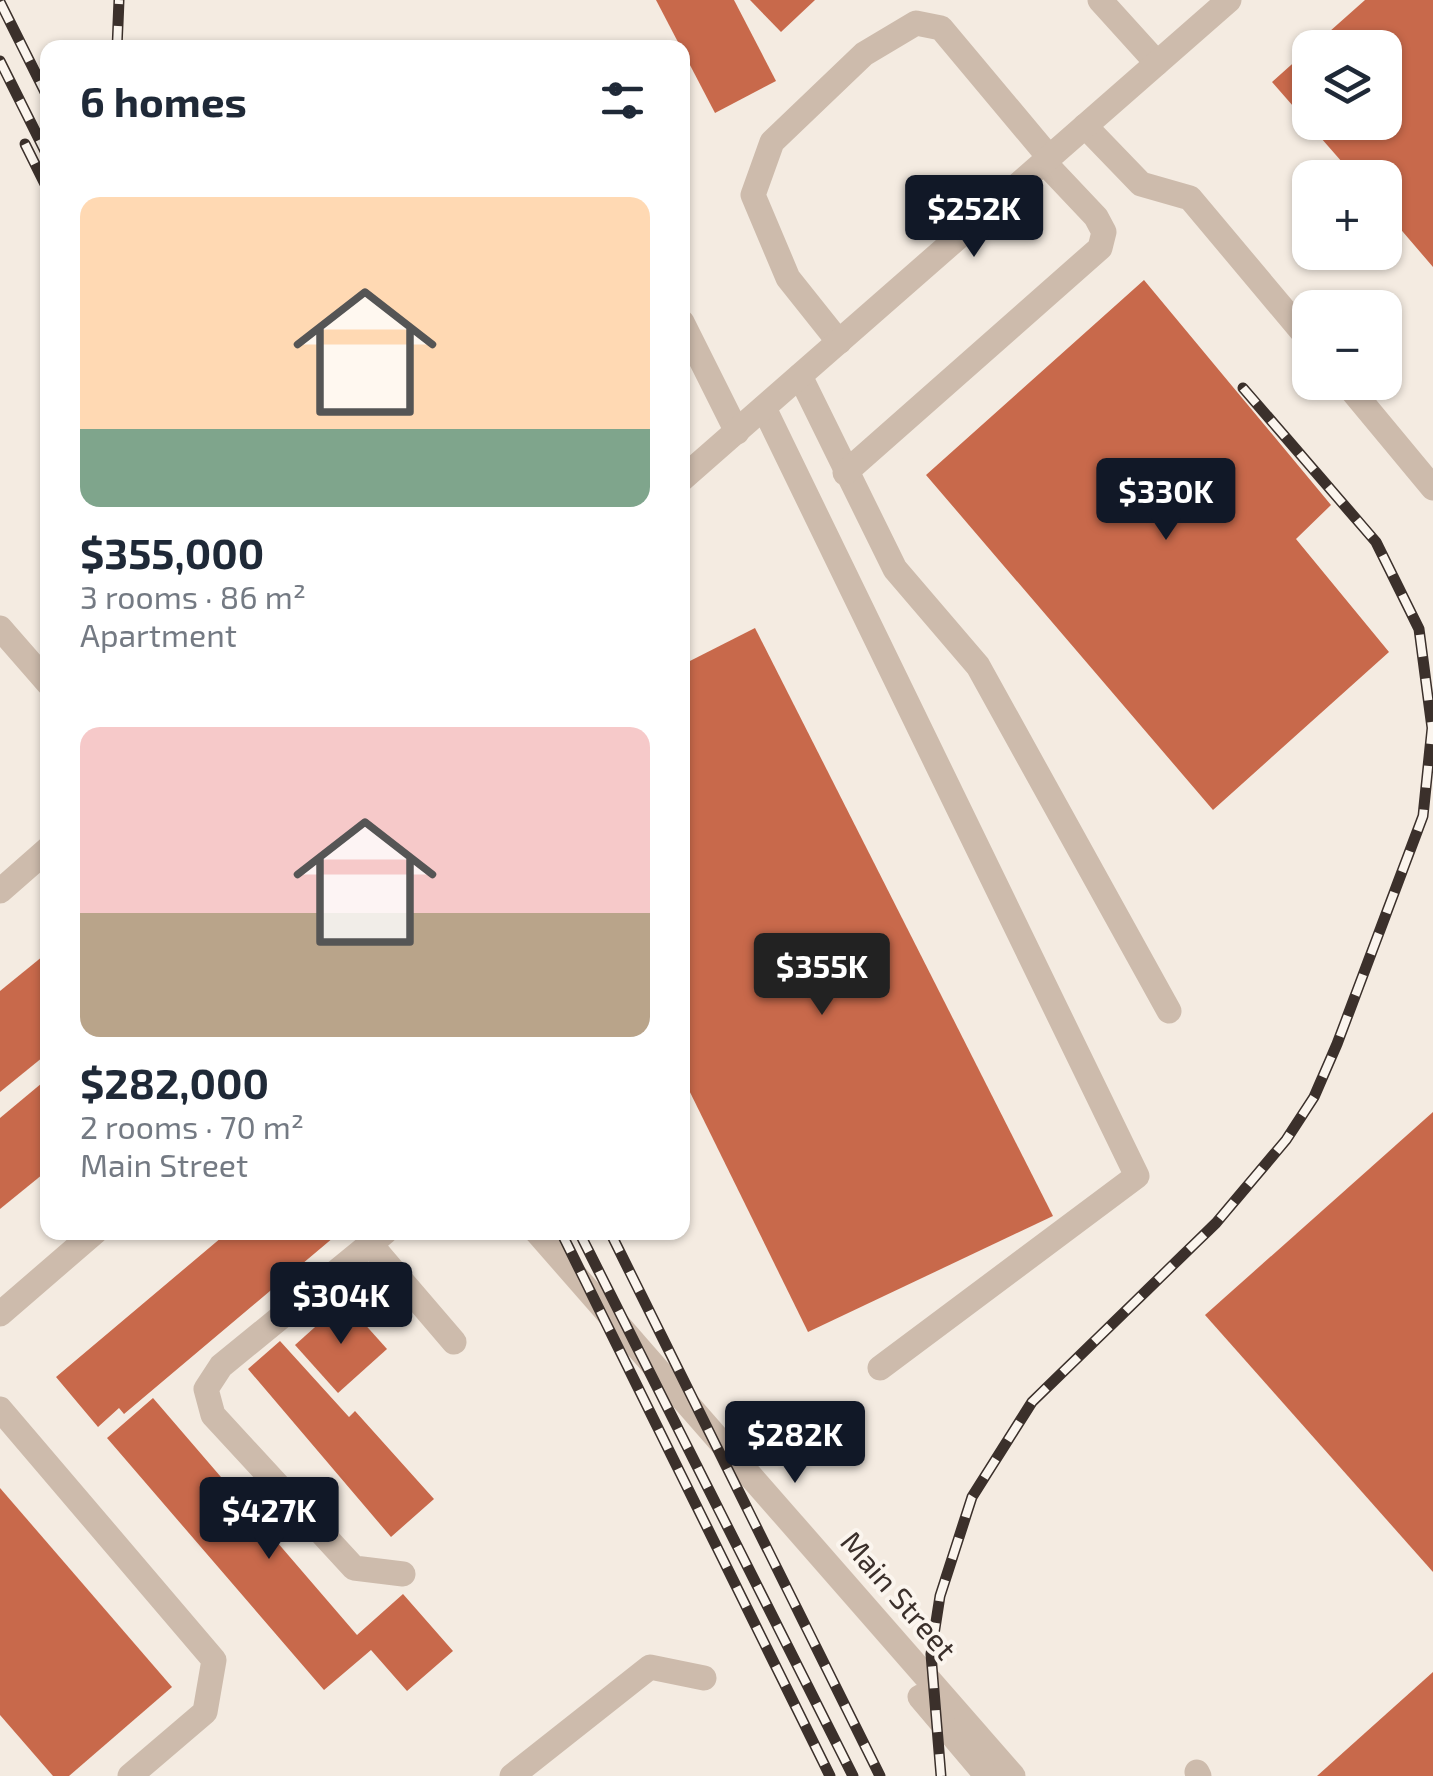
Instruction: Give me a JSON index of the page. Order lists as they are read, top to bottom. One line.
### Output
{"streets":{"street":["Main Street"]},"page":{"map_buttons":["+","−"],"heading":"6 homes","list":[{"name":"$355,000","note":"3 rooms · 86 m² · Apartment"},{"name":"$282,000","note":"2 rooms · 70 m² · Main Street"}],"price":["$252K","$330K","$355K","$304K","$282K","$427K"]}}
